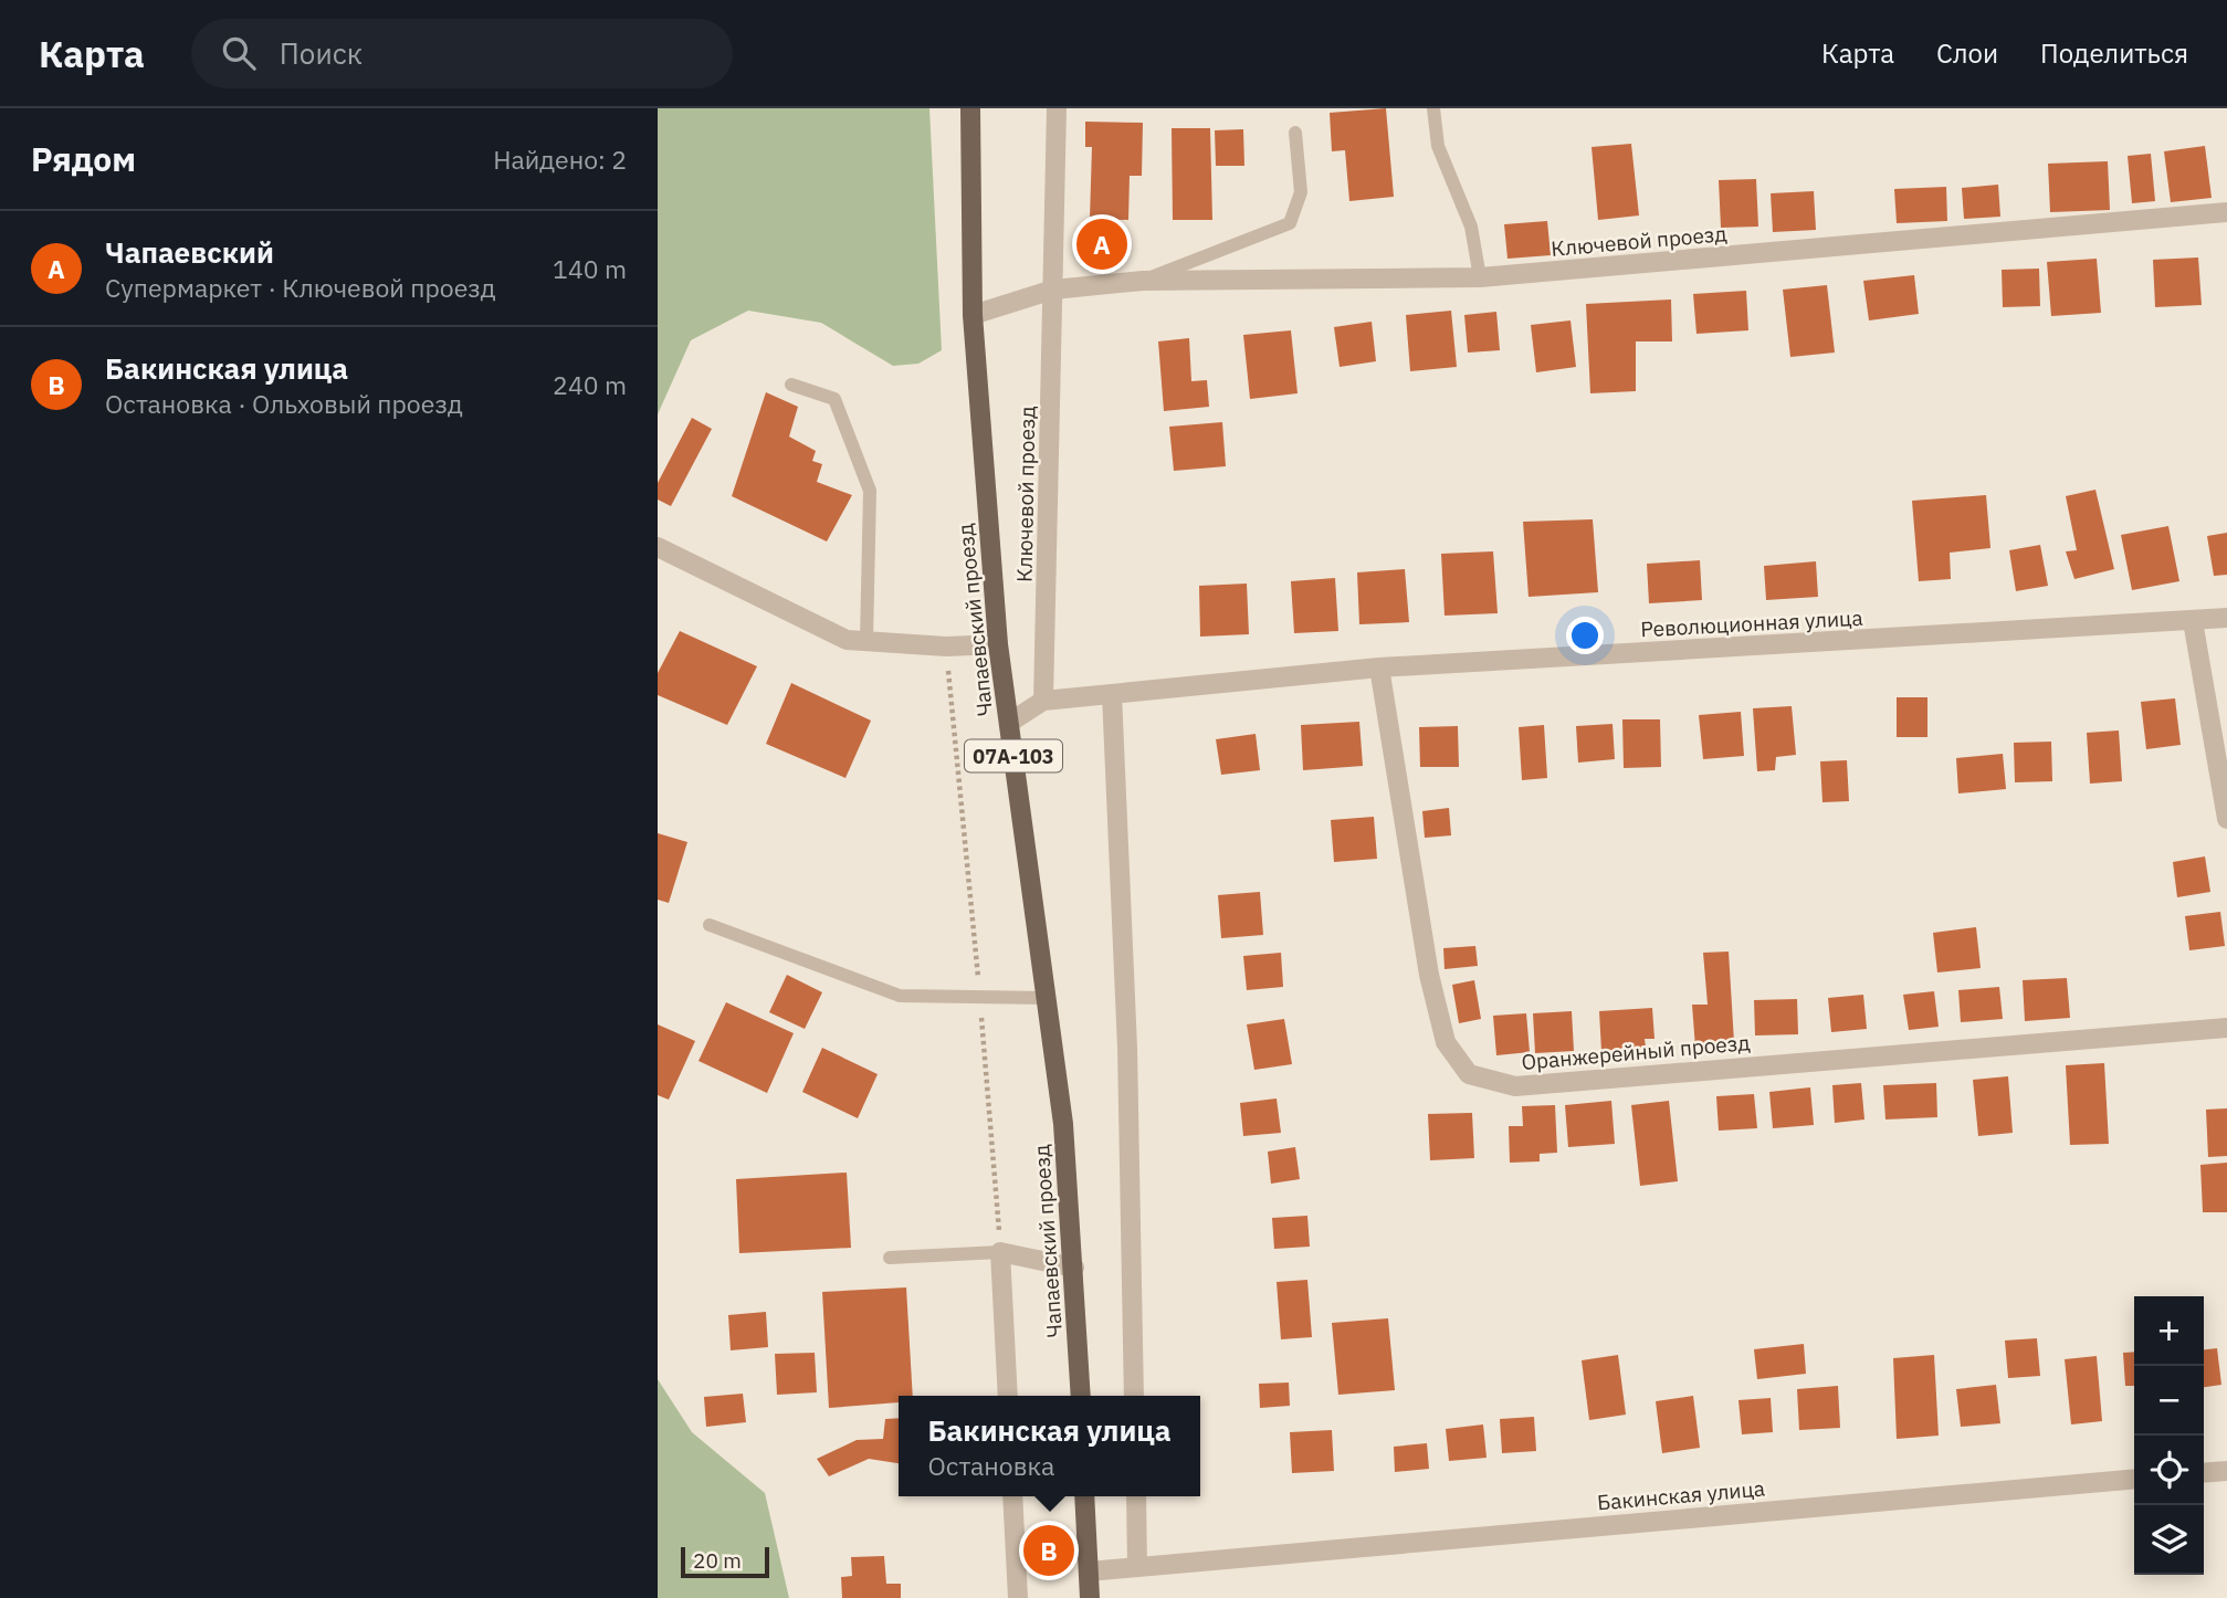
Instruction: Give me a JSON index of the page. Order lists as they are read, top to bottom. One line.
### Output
{"streets":{"main road":["Чапаевский проезд","07А-103"],"street":["Ключевой проезд","Революционная улица","Оранжерейный проезд","Бакинская улица"]},"crossings":[["Ключевой проезд","Чапаевский проезд"],["Ключевой проезд","Революционная улица"],["Чапаевский проезд","Революционная улица"],["Революционная улица","Оранжерейный проезд"]],"scale_bar":"20 m","page":{"header":"Карта","search":"Поиск","nav":["Карта","Слои","Поделиться"],"heading":["Рядом","Найдено: 2"],"list":[{"mark":"A","name":"Чапаевский","note":"Супермаркет · Ключевой проезд","value":"140 m"},{"mark":"B","name":"Бакинская улица","note":"Остановка · Ольховый проезд","value":"240 m"}],"pins":["A","B"],"map_buttons":["+","−"],"popup":["Бакинская улица","Остановка"],"scale":"20 m"}}
